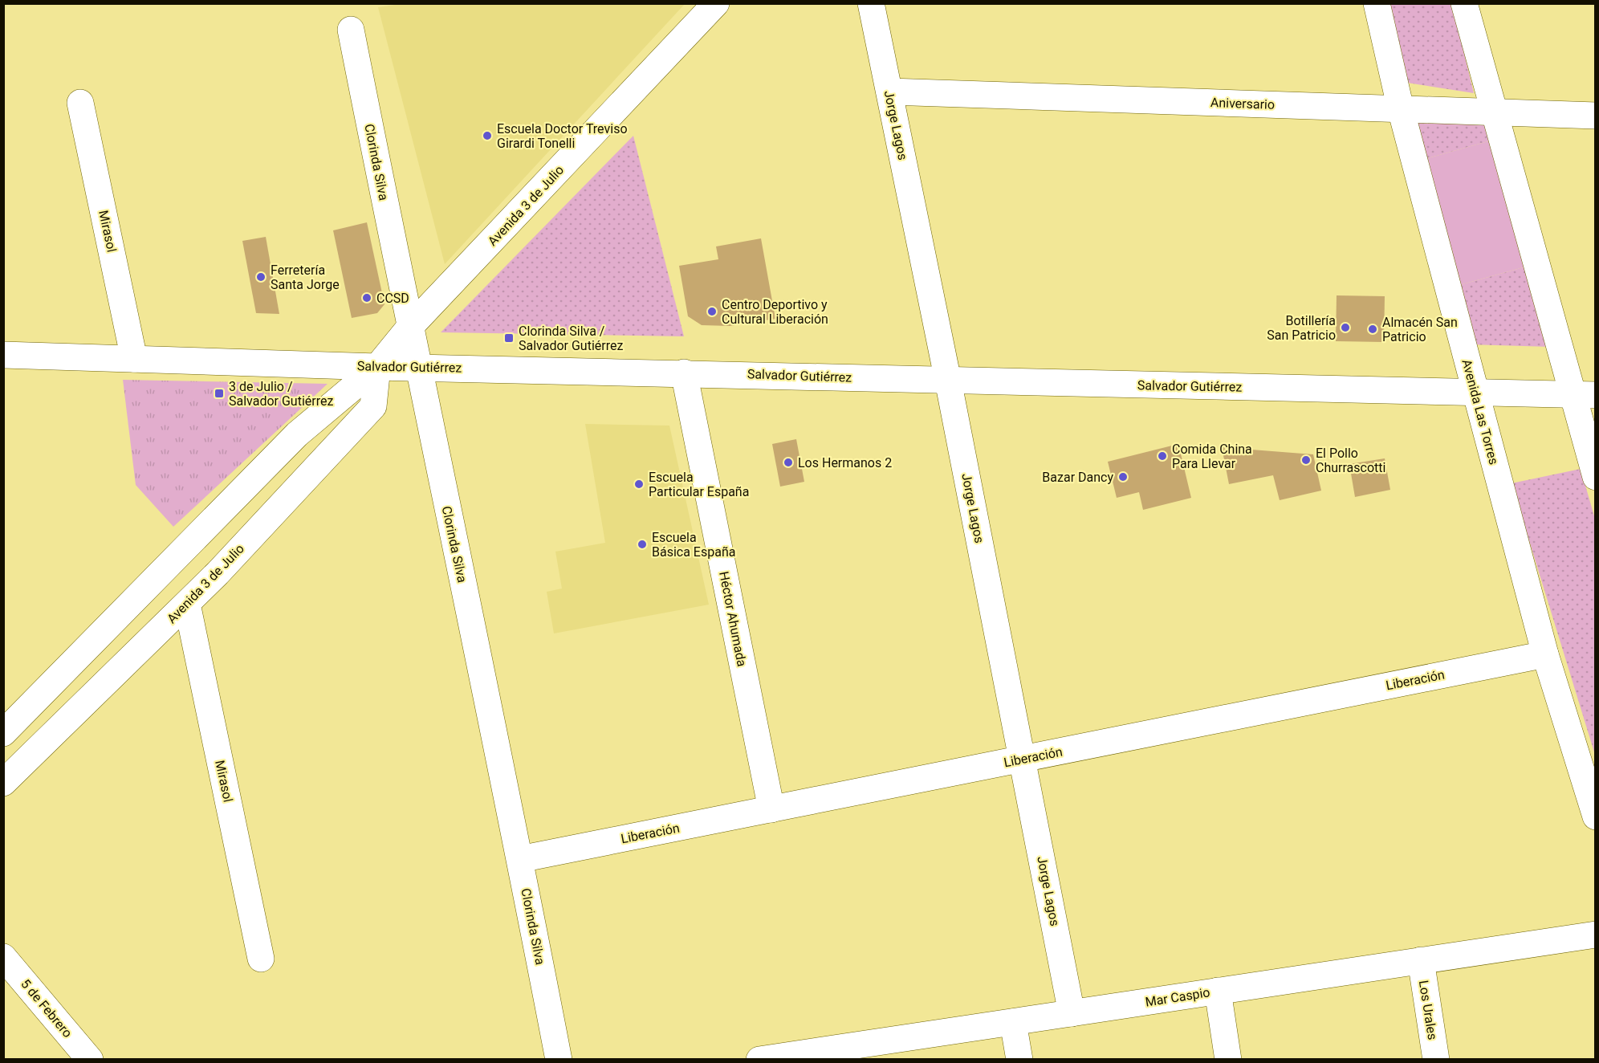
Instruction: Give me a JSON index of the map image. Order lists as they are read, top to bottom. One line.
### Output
{"streets":{"street":["Aniversario","Jorge Lagos","Clorinda Silva","Avenida 3 de Julio","Mirasol","Salvador Gutiérrez","Avenida Las Torres","Héctor Ahumada","Liberación","Mar Caspio","5 de Febrero","Los Urales"]},"crossings":[["Aniversario","Jorge Lagos"],["Aniversario","Avenida Las Torres"],["Jorge Lagos","Salvador Gutiérrez"],["Jorge Lagos","Liberación"],["Jorge Lagos","Mar Caspio"],["Clorinda Silva","Avenida 3 de Julio"],["Clorinda Silva","Salvador Gutiérrez"],["Clorinda Silva","Liberación"],["Avenida 3 de Julio","Mirasol"],["Avenida 3 de Julio","Salvador Gutiérrez"],["Mirasol","Salvador Gutiérrez"],["Salvador Gutiérrez","Avenida Las Torres"],["Salvador Gutiérrez","Héctor Ahumada"],["Avenida Las Torres","Liberación"],["Héctor Ahumada","Liberación"],["Mar Caspio","Los Urales"]],"places":{"other":["Escuela Doctor Treviso Girardi Tonelli","Ferretería Santa Jorge","CCSD","Centro Deportivo y Cultural Liberación","Botillería San Patricio","Almacén San Patricio","Comida China Para Llevar","El Pollo Churrascotti","Los Hermanos 2","Bazar Dancy","Escuela Particular España","Escuela Básica España"],"transit":["Clorinda Silva / Salvador Gutiérrez","3 de Julio / Salvador Gutiérrez"]}}
